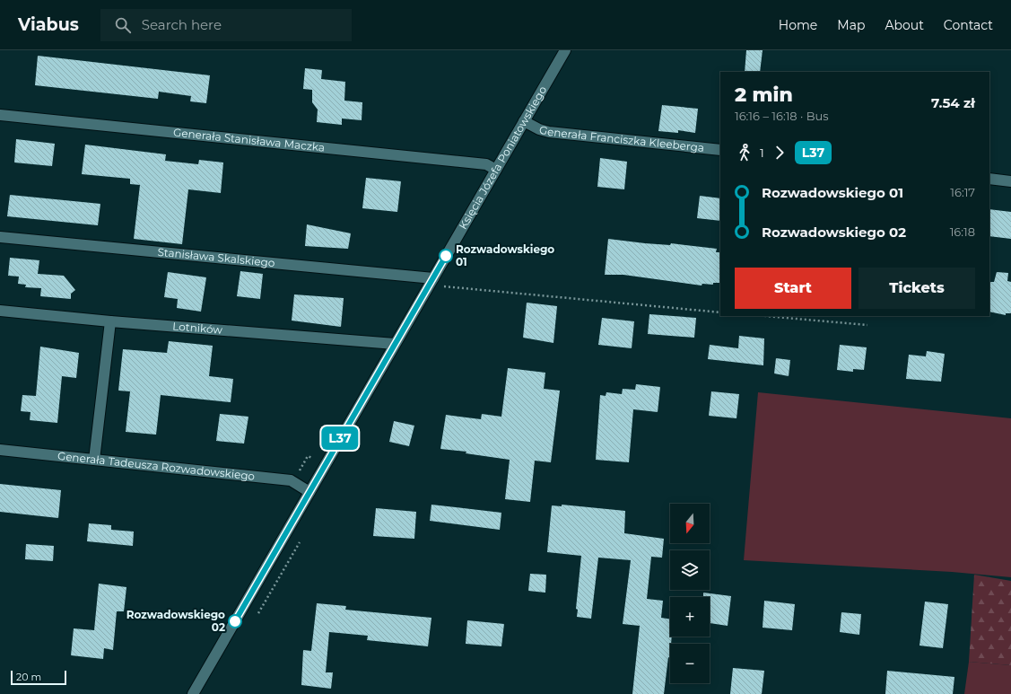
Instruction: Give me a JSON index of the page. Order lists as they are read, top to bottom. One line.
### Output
{"streets":{"street":["Generała Franciszka Kleeberga","Generała Stanisława Maczka","Księcia Józefa Poniatowskiego","Stanisława Skalskiego","Lotników","Generała Tadeusza Rozwadowskiego"]},"crossings":[["Generała Franciszka Kleeberga","Księcia Józefa Poniatowskiego"],["Generała Stanisława Maczka","Księcia Józefa Poniatowskiego"],["Księcia Józefa Poniatowskiego","Stanisława Skalskiego"],["Księcia Józefa Poniatowskiego","Lotników"],["Księcia Józefa Poniatowskiego","Generała Tadeusza Rozwadowskiego"]],"places":["Rozwadowskiego 01","Rozwadowskiego 02"],"lines":["bus line L37"],"scale_bar":"20 m","north":"bottom","page":{"header":"Viabus","search":"Search here","nav":["Home","Map","About","Contact"],"on_map":"L37","heading":["2 min","16:16 – 16:18 · Bus","7.54 zł"],"legs":["1","L37"],"list":[{"name":"Rozwadowskiego 01","value":"16:17"},{"name":"Rozwadowskiego 02","value":"16:18"}],"buttons":["Start","Tickets"],"map_buttons":["+","−"],"scale":"20 m"}}
